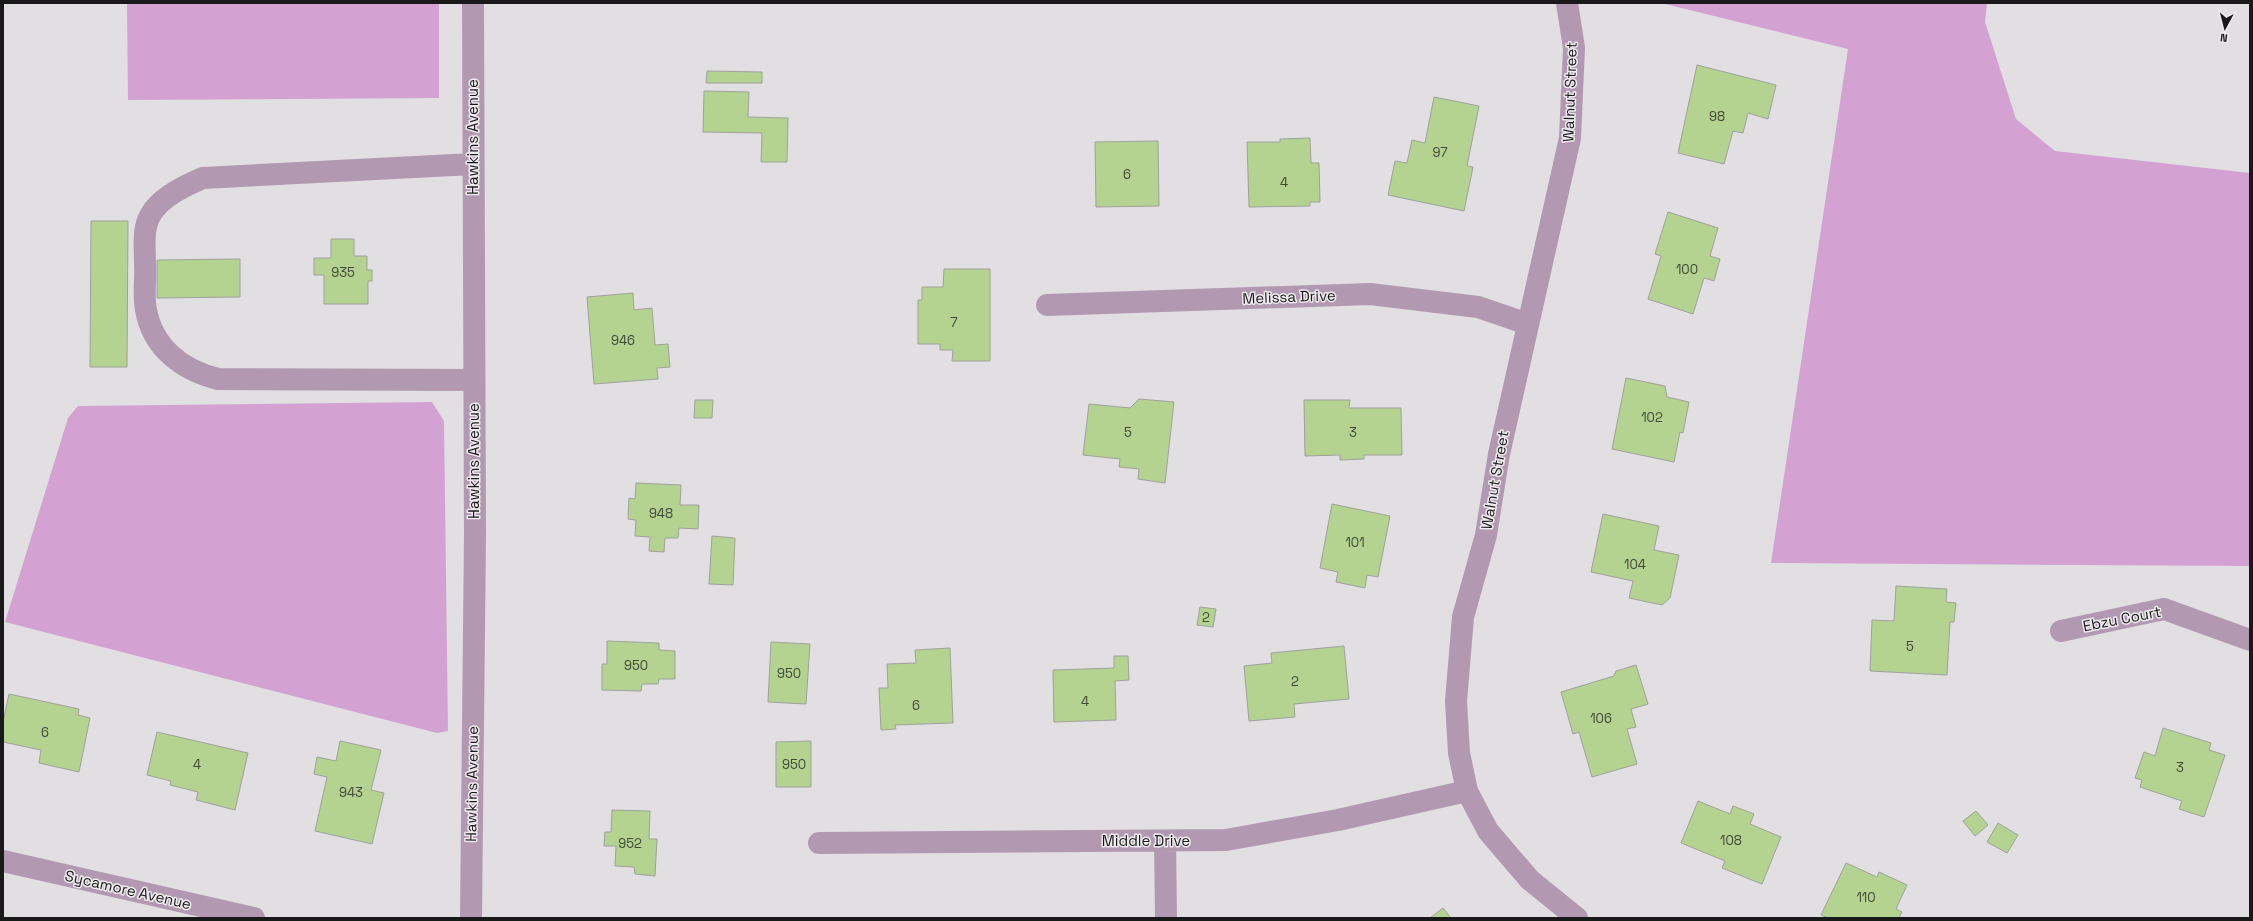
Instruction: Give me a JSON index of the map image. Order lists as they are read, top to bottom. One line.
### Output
{"streets":{"street":["Walnut Street","Hawkins Avenue","Melissa Drive","Ebzu Court","Middle Drive","Sycamore Avenue"]},"crossings":[["Walnut Street","Melissa Drive"],["Walnut Street","Middle Drive"]],"house_numbers":["98","97","6","4","100","935","7","946","102","5","3","948","101","104","2","5","950","950","2","4","6","106","6","4","950","3","943","108","952","110"],"north":"bottom"}
